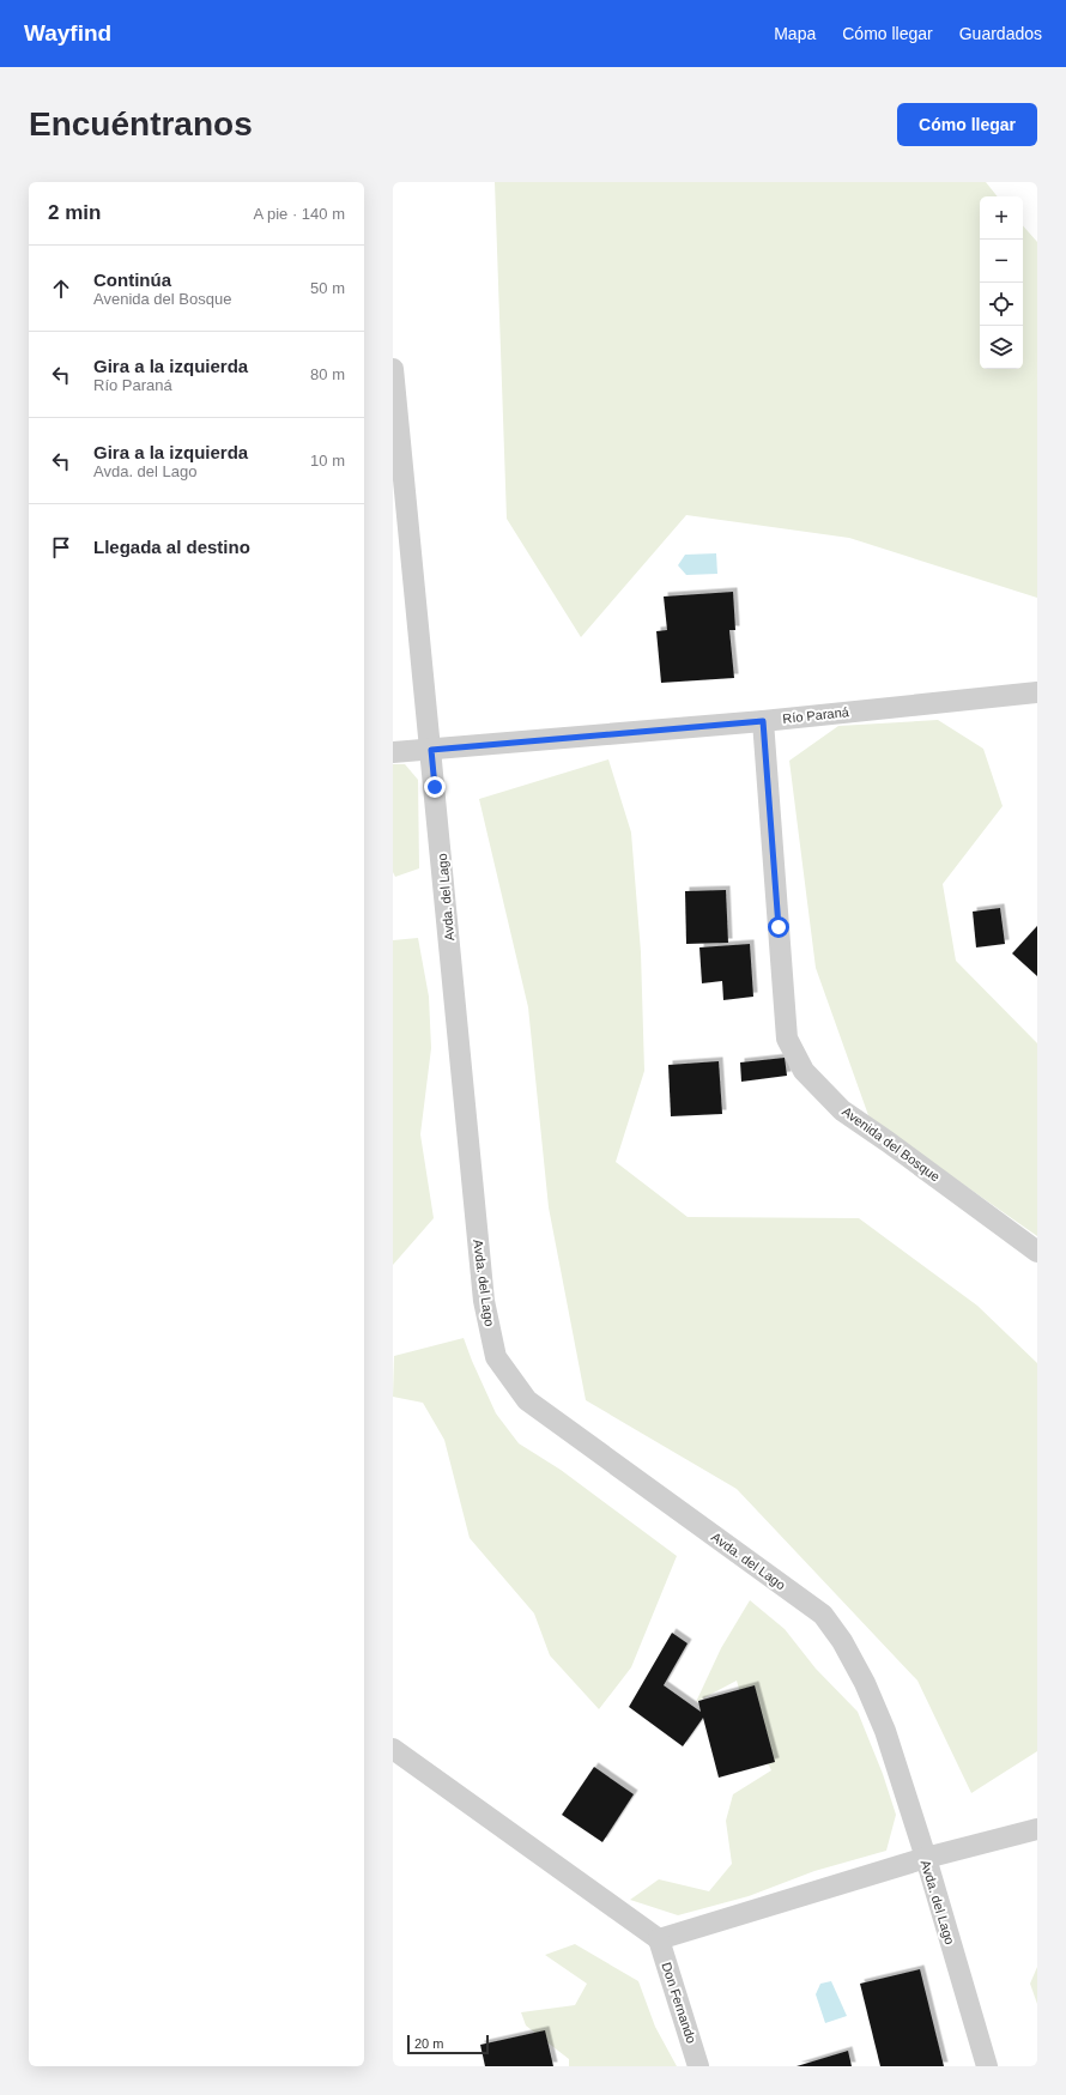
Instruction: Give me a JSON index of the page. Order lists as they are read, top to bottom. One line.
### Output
{"streets":{"street":["Río Paraná","Avda. del Lago","Avenida del Bosque","Don Fernando"]},"crossings":[["Río Paraná","Avda. del Lago"],["Río Paraná","Avenida del Bosque"]],"scale_bar":"20 m","page":{"header":"Wayfind","nav":["Mapa","Cómo llegar","Guardados"],"buttons":"Cómo llegar","title":"Encuéntranos","heading":["2 min","A pie · 140 m"],"map_buttons":["+","−"],"list":[["Continúa","Avenida del Bosque","50 m"],["Gira a la izquierda","Río Paraná","80 m"],["Gira a la izquierda","Avda. del Lago","10 m"],"Llegada al destino"],"scale":"20 m"}}
